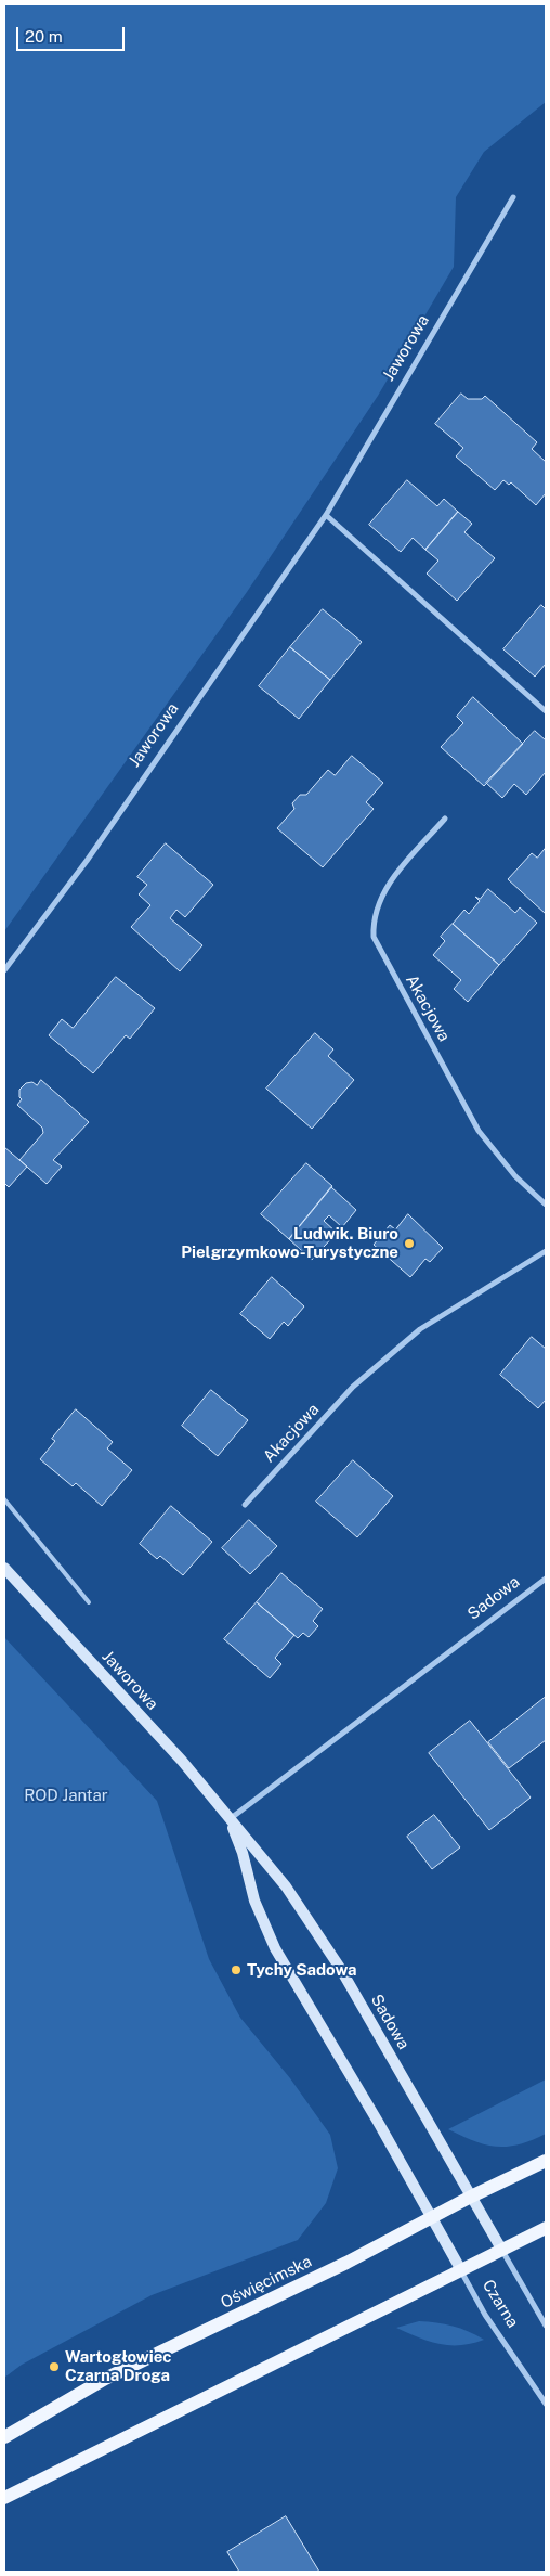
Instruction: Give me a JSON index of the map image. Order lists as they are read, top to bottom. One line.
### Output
{"streets":{"main road":["Oświęcimska"],"street":["Jaworowa","Akacjowa","Sadowa","Czarna"]},"crossings":[["Jaworowa","Sadowa"],["Sadowa","Oświęcimska"],["Sadowa","Czarna"],["Oświęcimska","Czarna"]],"parks":["ROD Jantar"],"places":["Ludwik. Biuro Pielgrzymkowo-Turystyczne","Tychy Sadowa","Wartogłowiec Czarna Droga"],"scale_bar":"20 m"}
